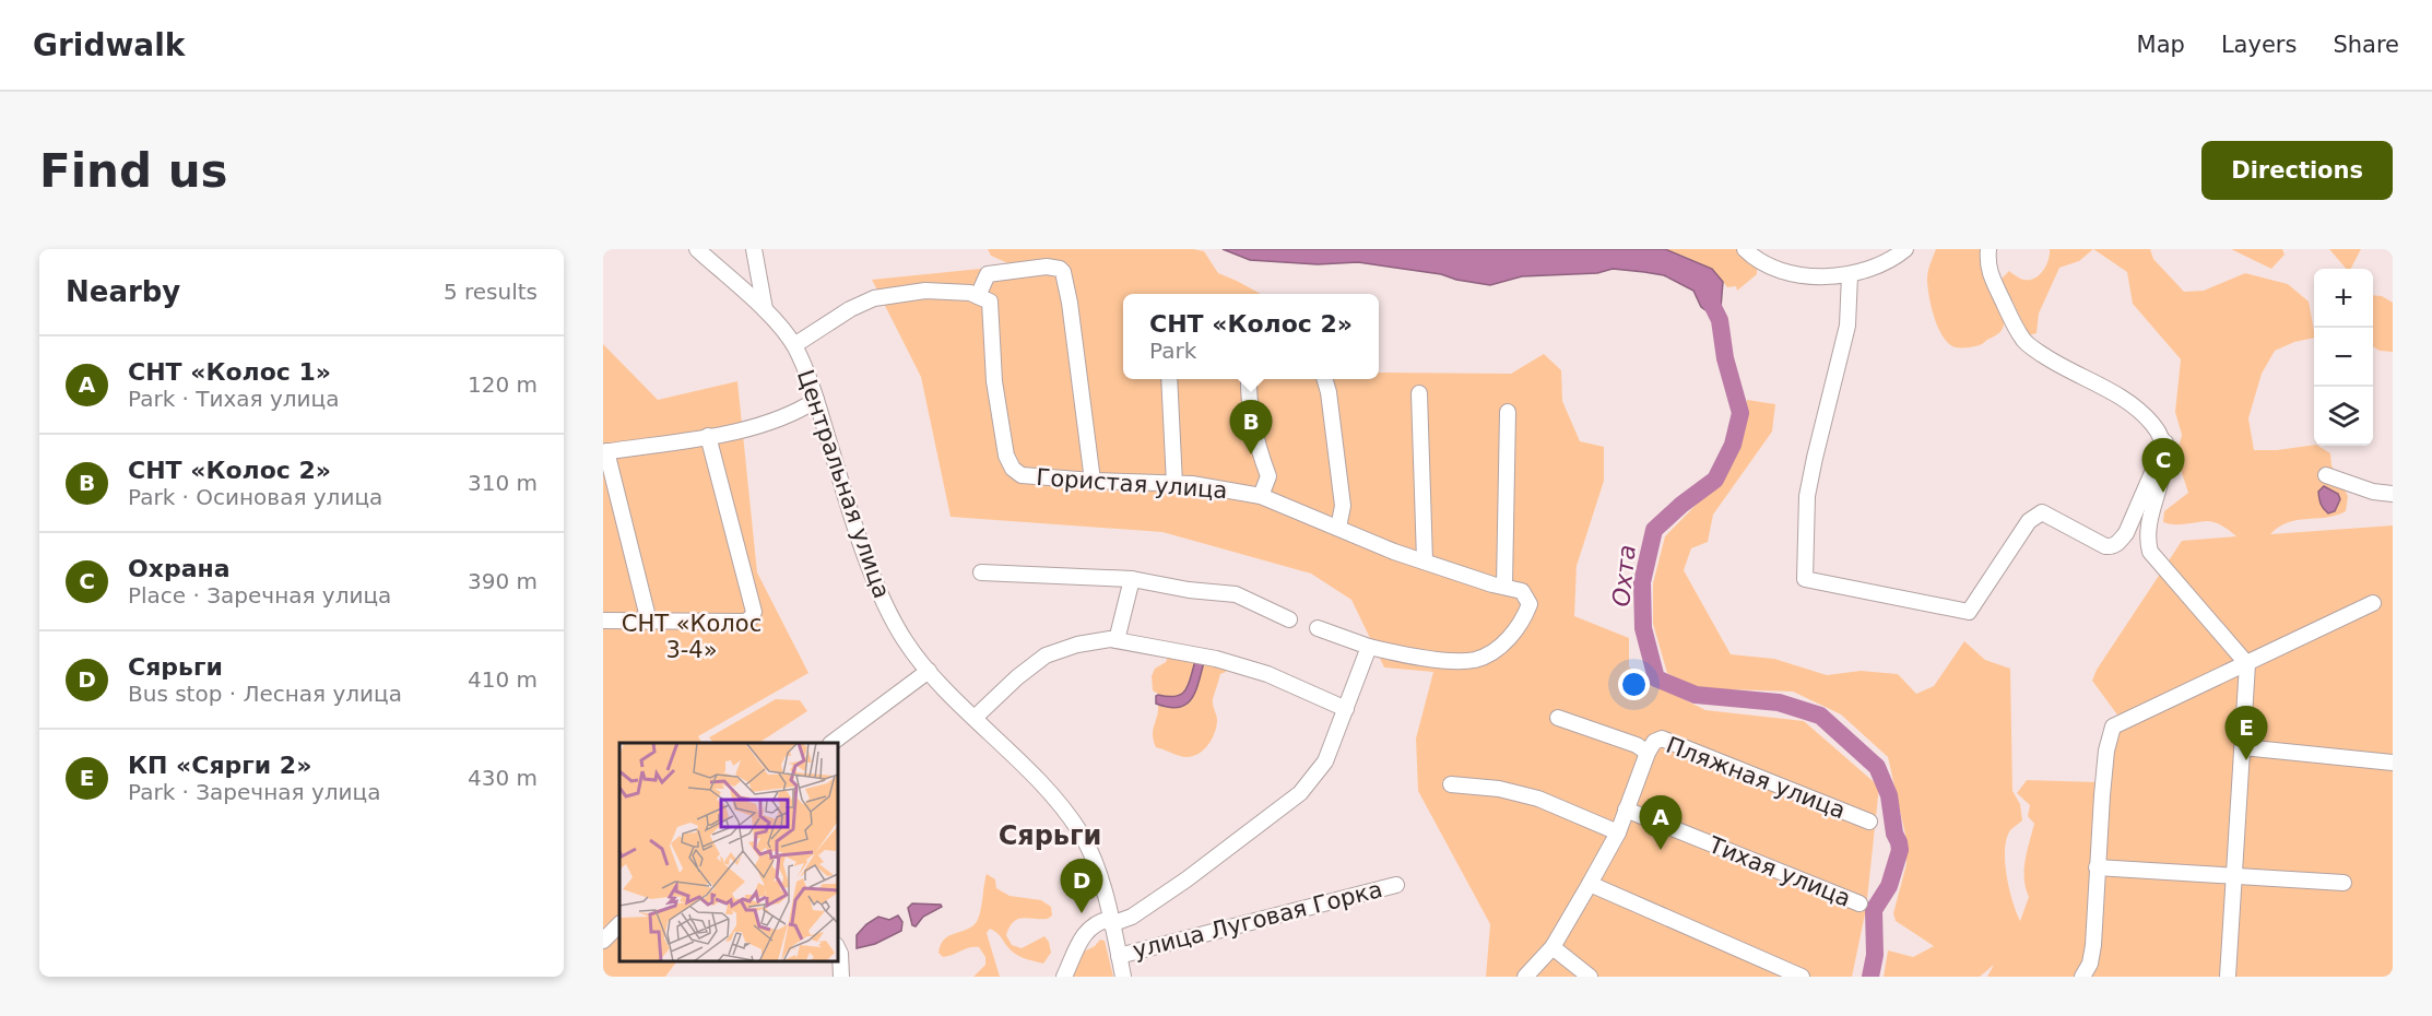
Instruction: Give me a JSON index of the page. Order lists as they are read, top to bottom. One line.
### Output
{"streets":{"street":["Центральная улица","Гористая улица","Пляжная улица","Тихая улица","улица Луговая Горка"]},"crossings":[["Центральная улица","Гористая улица"],["Центральная улица","улица Луговая Горка"]],"districts":["Сярьги"],"water":["Охта"],"parks":["СНТ «Колос 3-4»"],"page":{"header":"Gridwalk","nav":["Map","Layers","Share"],"buttons":"Directions","title":"Find us","heading":["Nearby","5 results"],"map_buttons":["+","−"],"popup":["СНТ «Колос 2»","Park"],"list":[{"mark":"A","name":"СНТ «Колос 1»","note":"Park · Тихая улица","value":"120 m"},{"mark":"B","name":"СНТ «Колос 2»","note":"Park · Осиновая улица","value":"310 m"},{"mark":"C","name":"Охрана","note":"Place · Заречная улица","value":"390 m"},{"mark":"D","name":"Сярьги","note":"Bus stop · Лесная улица","value":"410 m"},{"mark":"E","name":"КП «Сярги 2»","note":"Park · Заречная улица","value":"430 m"}],"pins":["B","C","E","A","D"]}}
